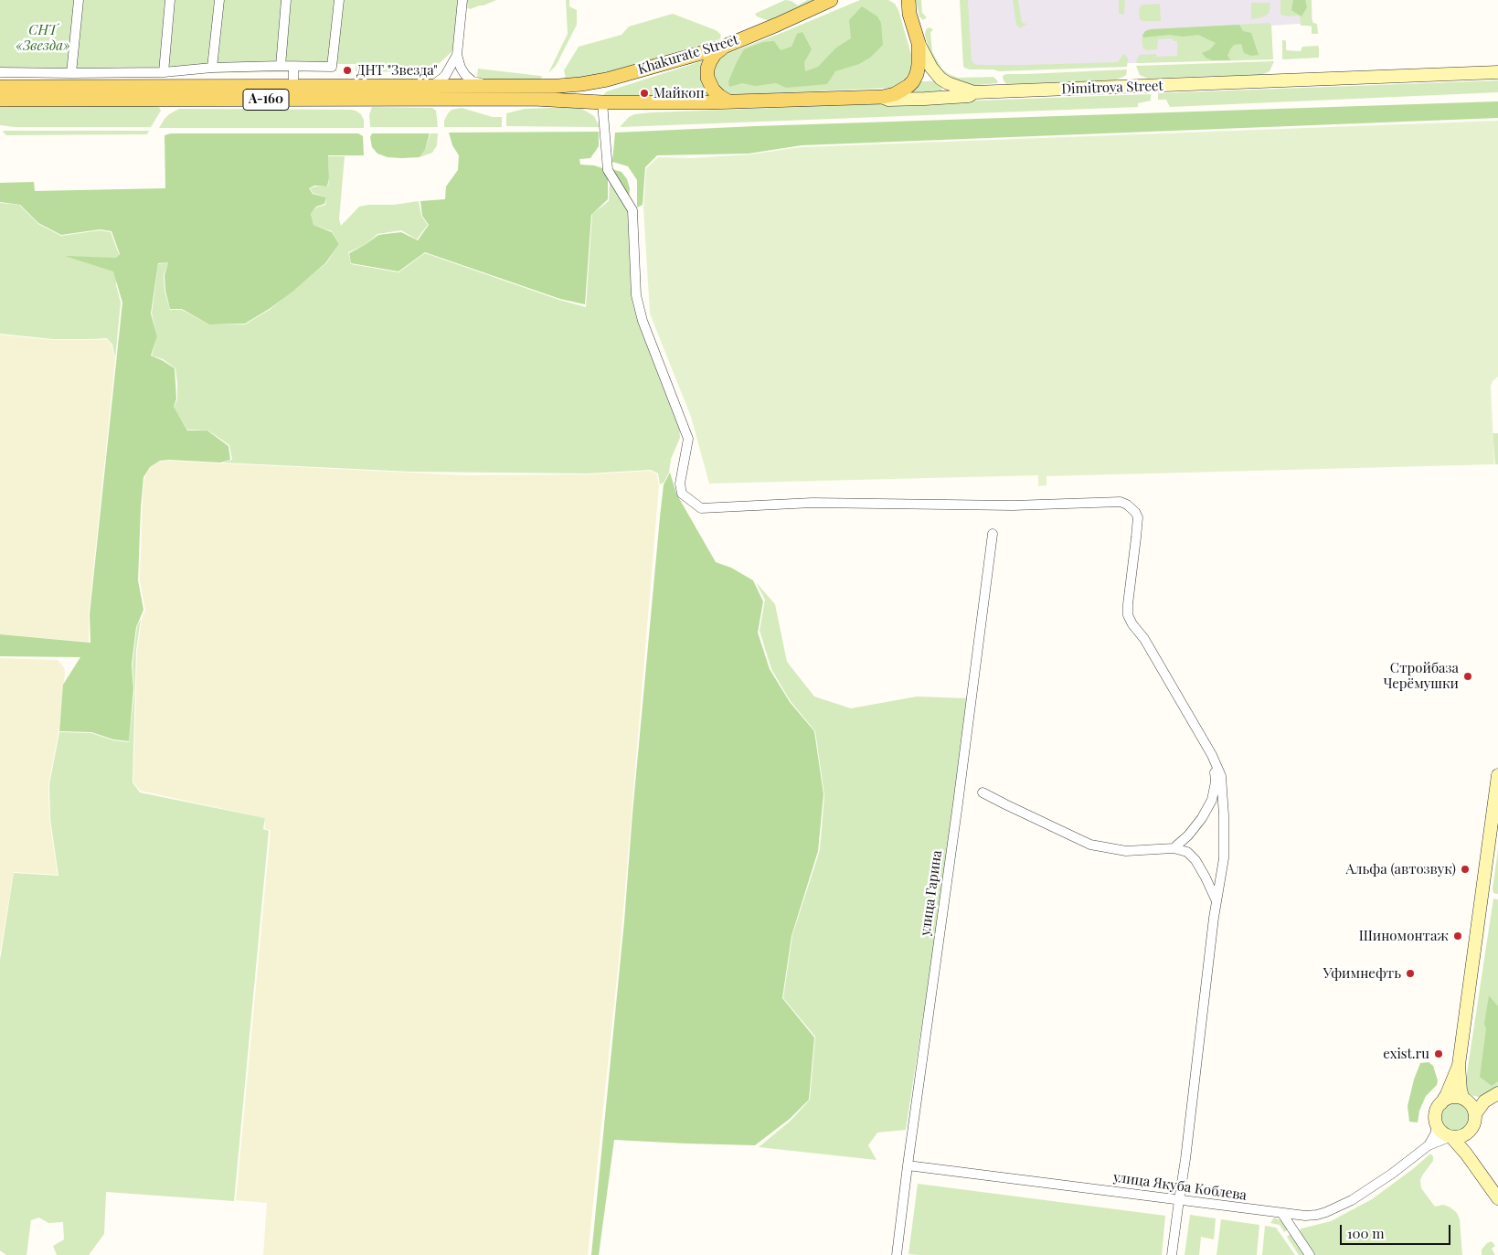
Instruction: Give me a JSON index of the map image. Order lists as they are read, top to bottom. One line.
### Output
{"streets":{"main road":["Khakurate Street","Dimitrova Street","А-160"],"street":["улица Гарина","улица Якуба Коблева"]},"crossings":[["Khakurate Street","А-160"],["улица Гарина","улица Якуба Коблева"]],"parks":["СНТ «Звезда»"],"places":["ДНТ \"Звезда\"","Майкоп","Стройбаза Черёмушки","Альфа (автозвук)","Шиномонтаж","Уфимнефть","exist.ru"],"scale_bar":"100 m"}
